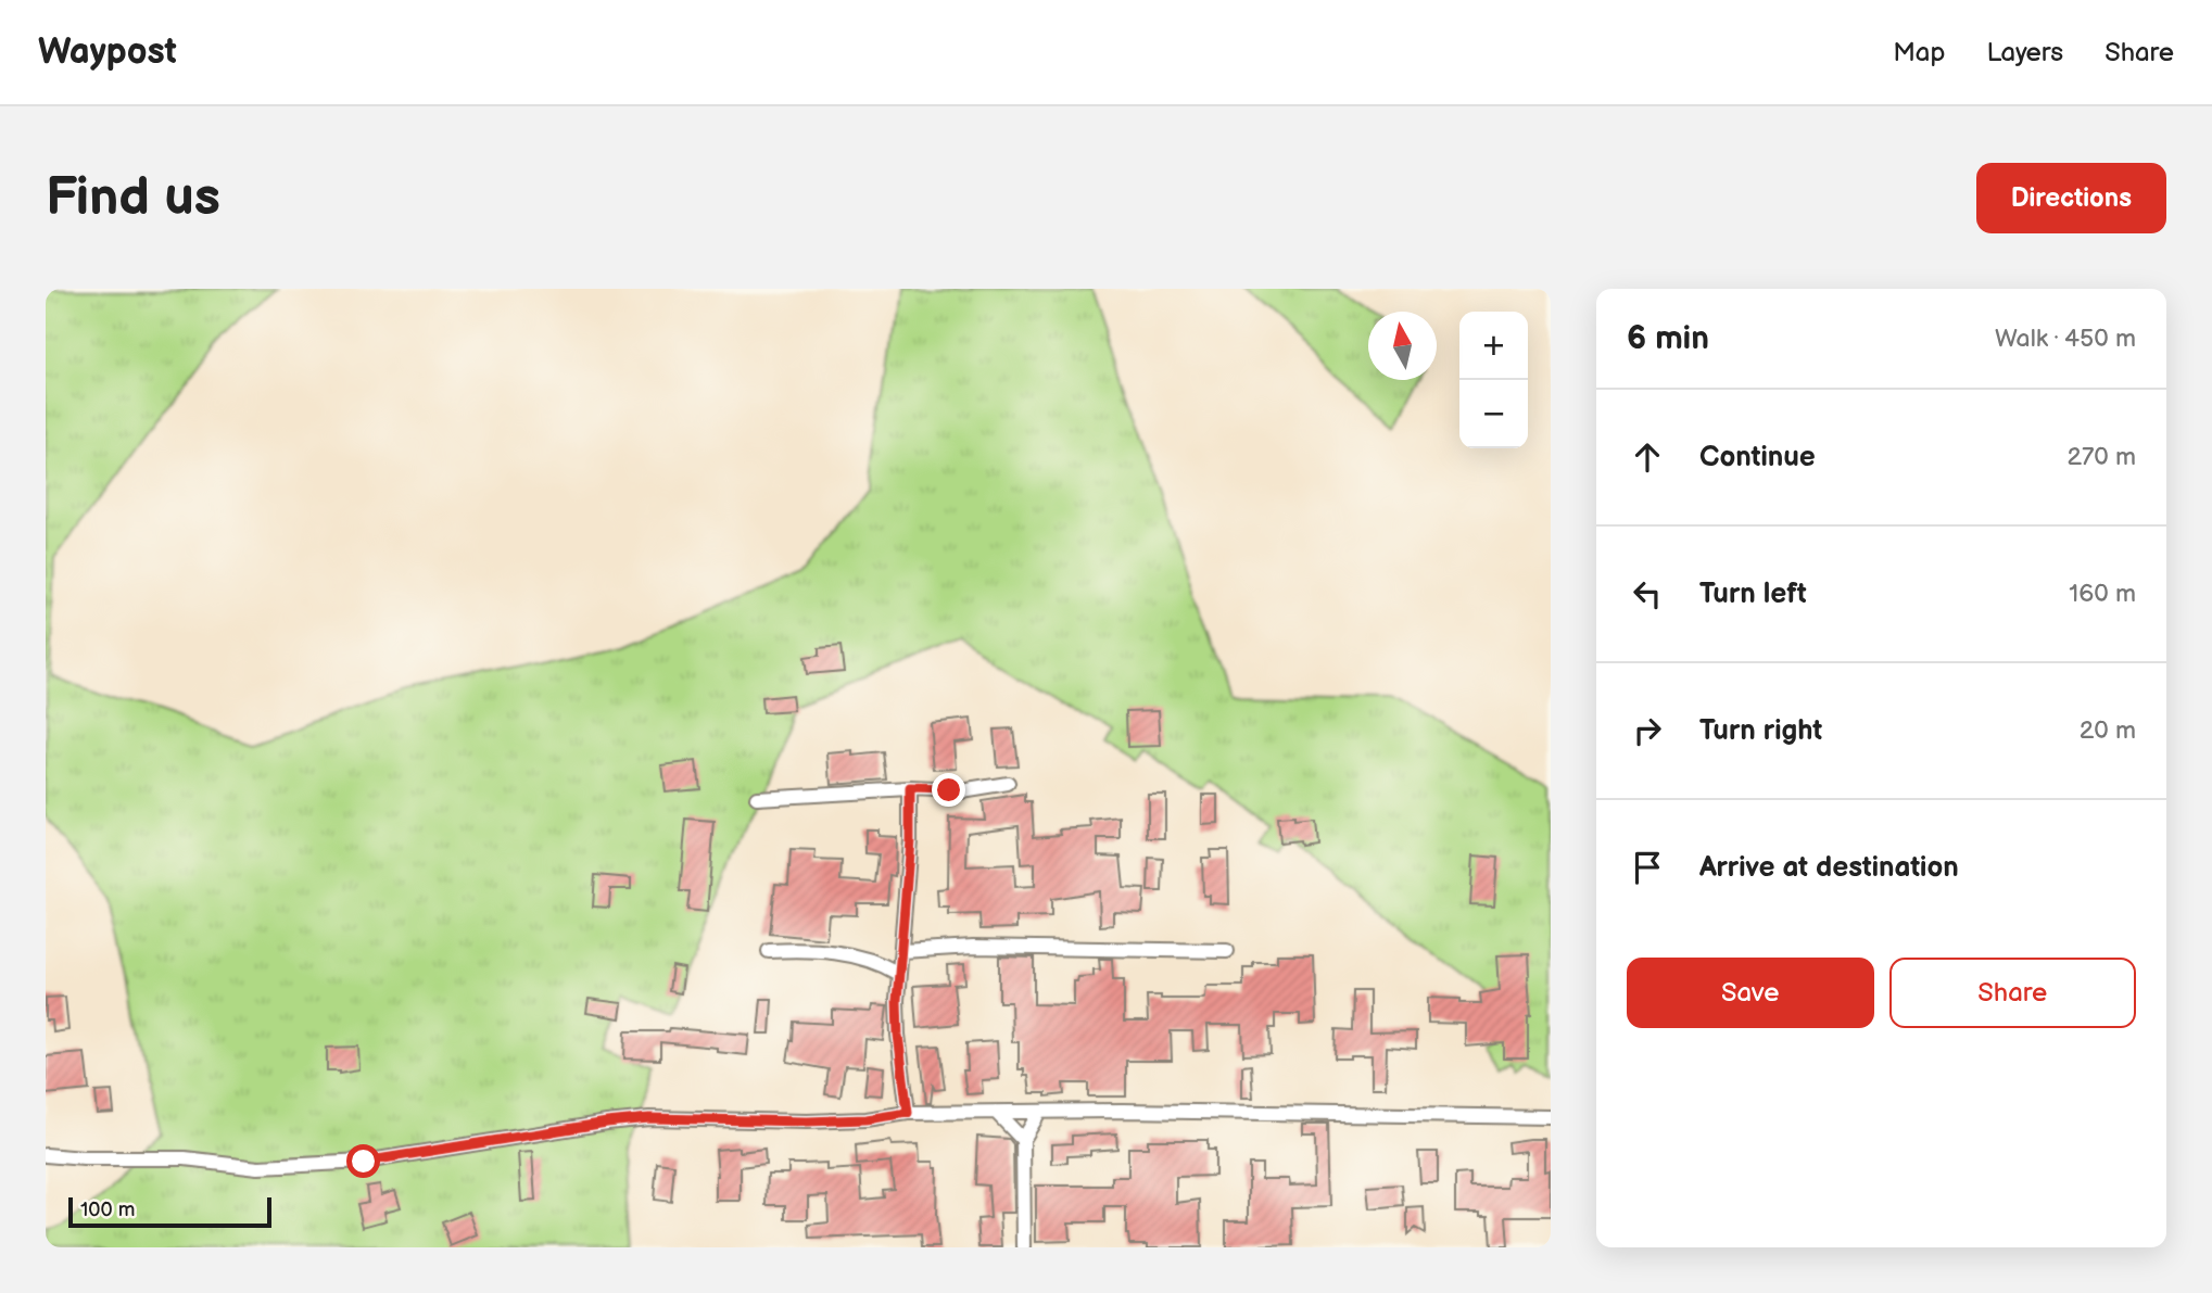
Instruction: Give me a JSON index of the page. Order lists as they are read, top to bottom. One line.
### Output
{"scale_bar":"100 m","north":"top","page":{"header":"Waypost","nav":["Map","Layers","Share"],"buttons":["Directions",["Save","Share"]],"title":"Find us","heading":["6 min","Walk · 450 m"],"map_buttons":["+","−"],"list":[["Continue","270 m"],["Turn left","160 m"],["Turn right","20 m"],"Arrive at destination"],"scale":"100 m"}}
